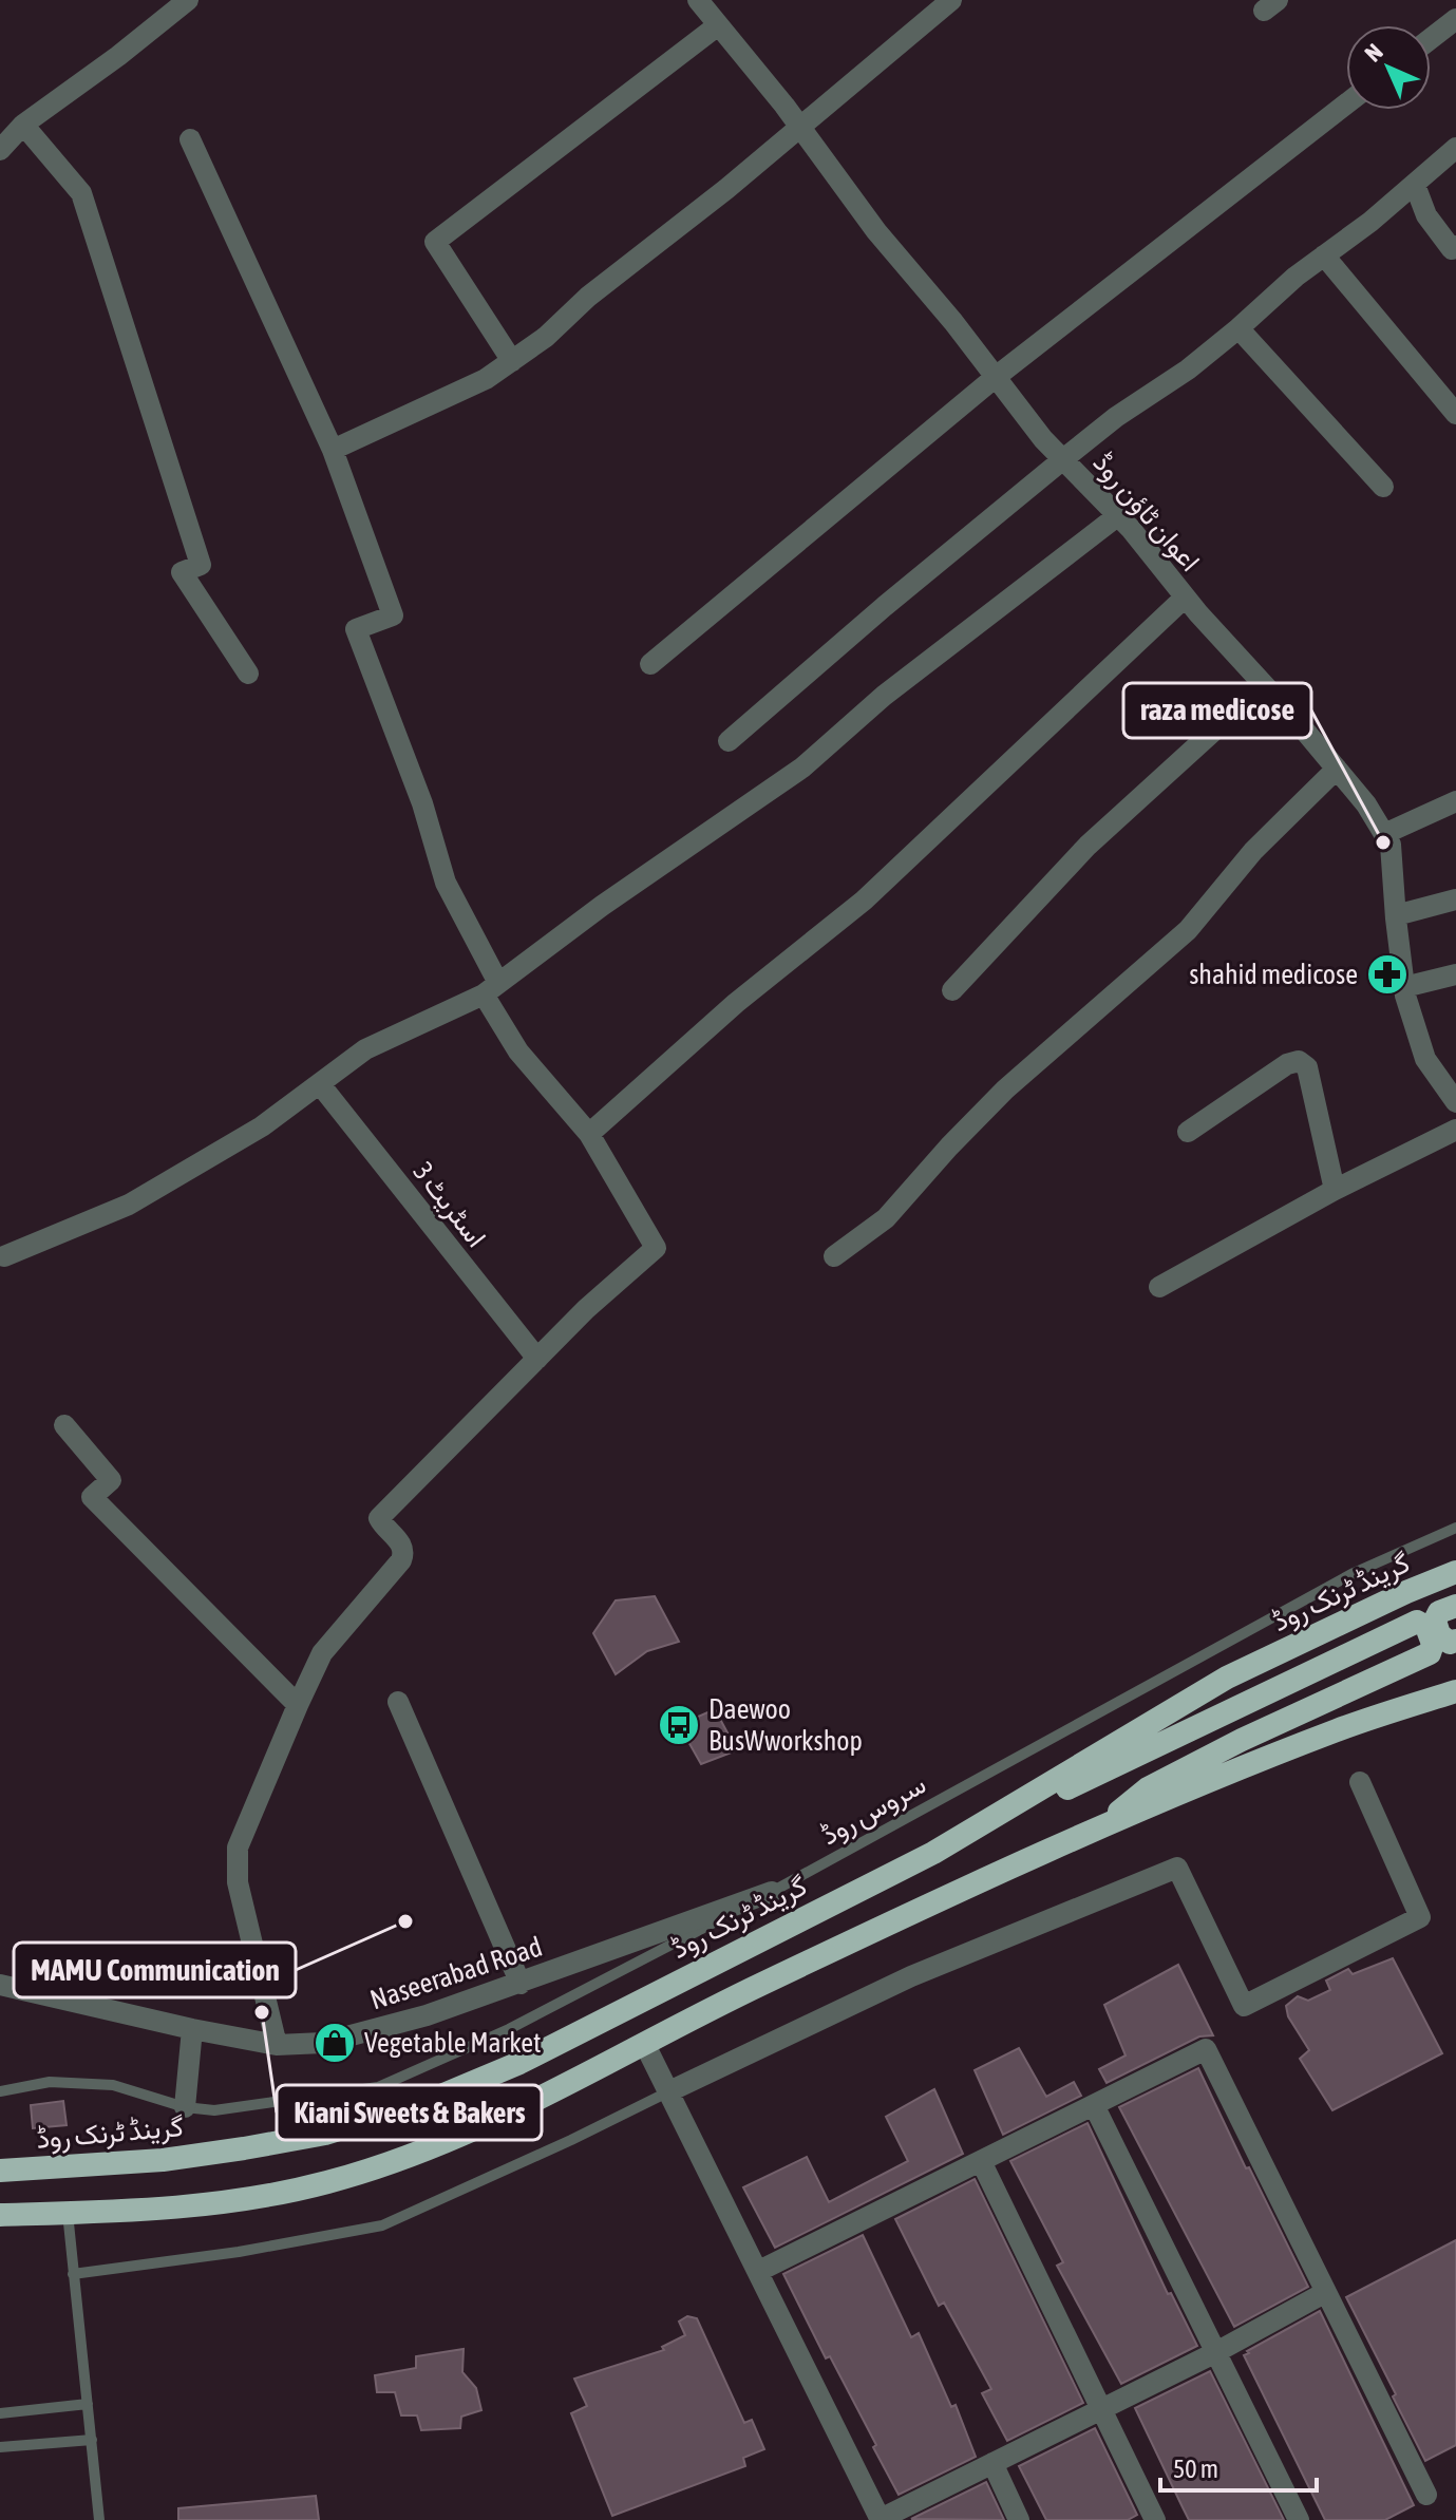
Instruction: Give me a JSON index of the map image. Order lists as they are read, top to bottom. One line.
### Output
{"streets":{"highway":["گرینڈ ٹرنک روڈ"],"street":["اعوان ٹاؤن روڈ","اسٹریٹ 3","Naseerabad Road"],"lane":["سروس روڈ"]},"crossings":[["سروس روڈ","Naseerabad Road"]],"places":{"other":["raza medicose","MAMU Communication","Kiani Sweets & Bakers"],"pharmacy":["shahid medicose"],"bus stop":["Daewoo BusWworkshop"],"shop":["Vegetable Market"]},"scale_bar":"50 m","north":"top left"}
